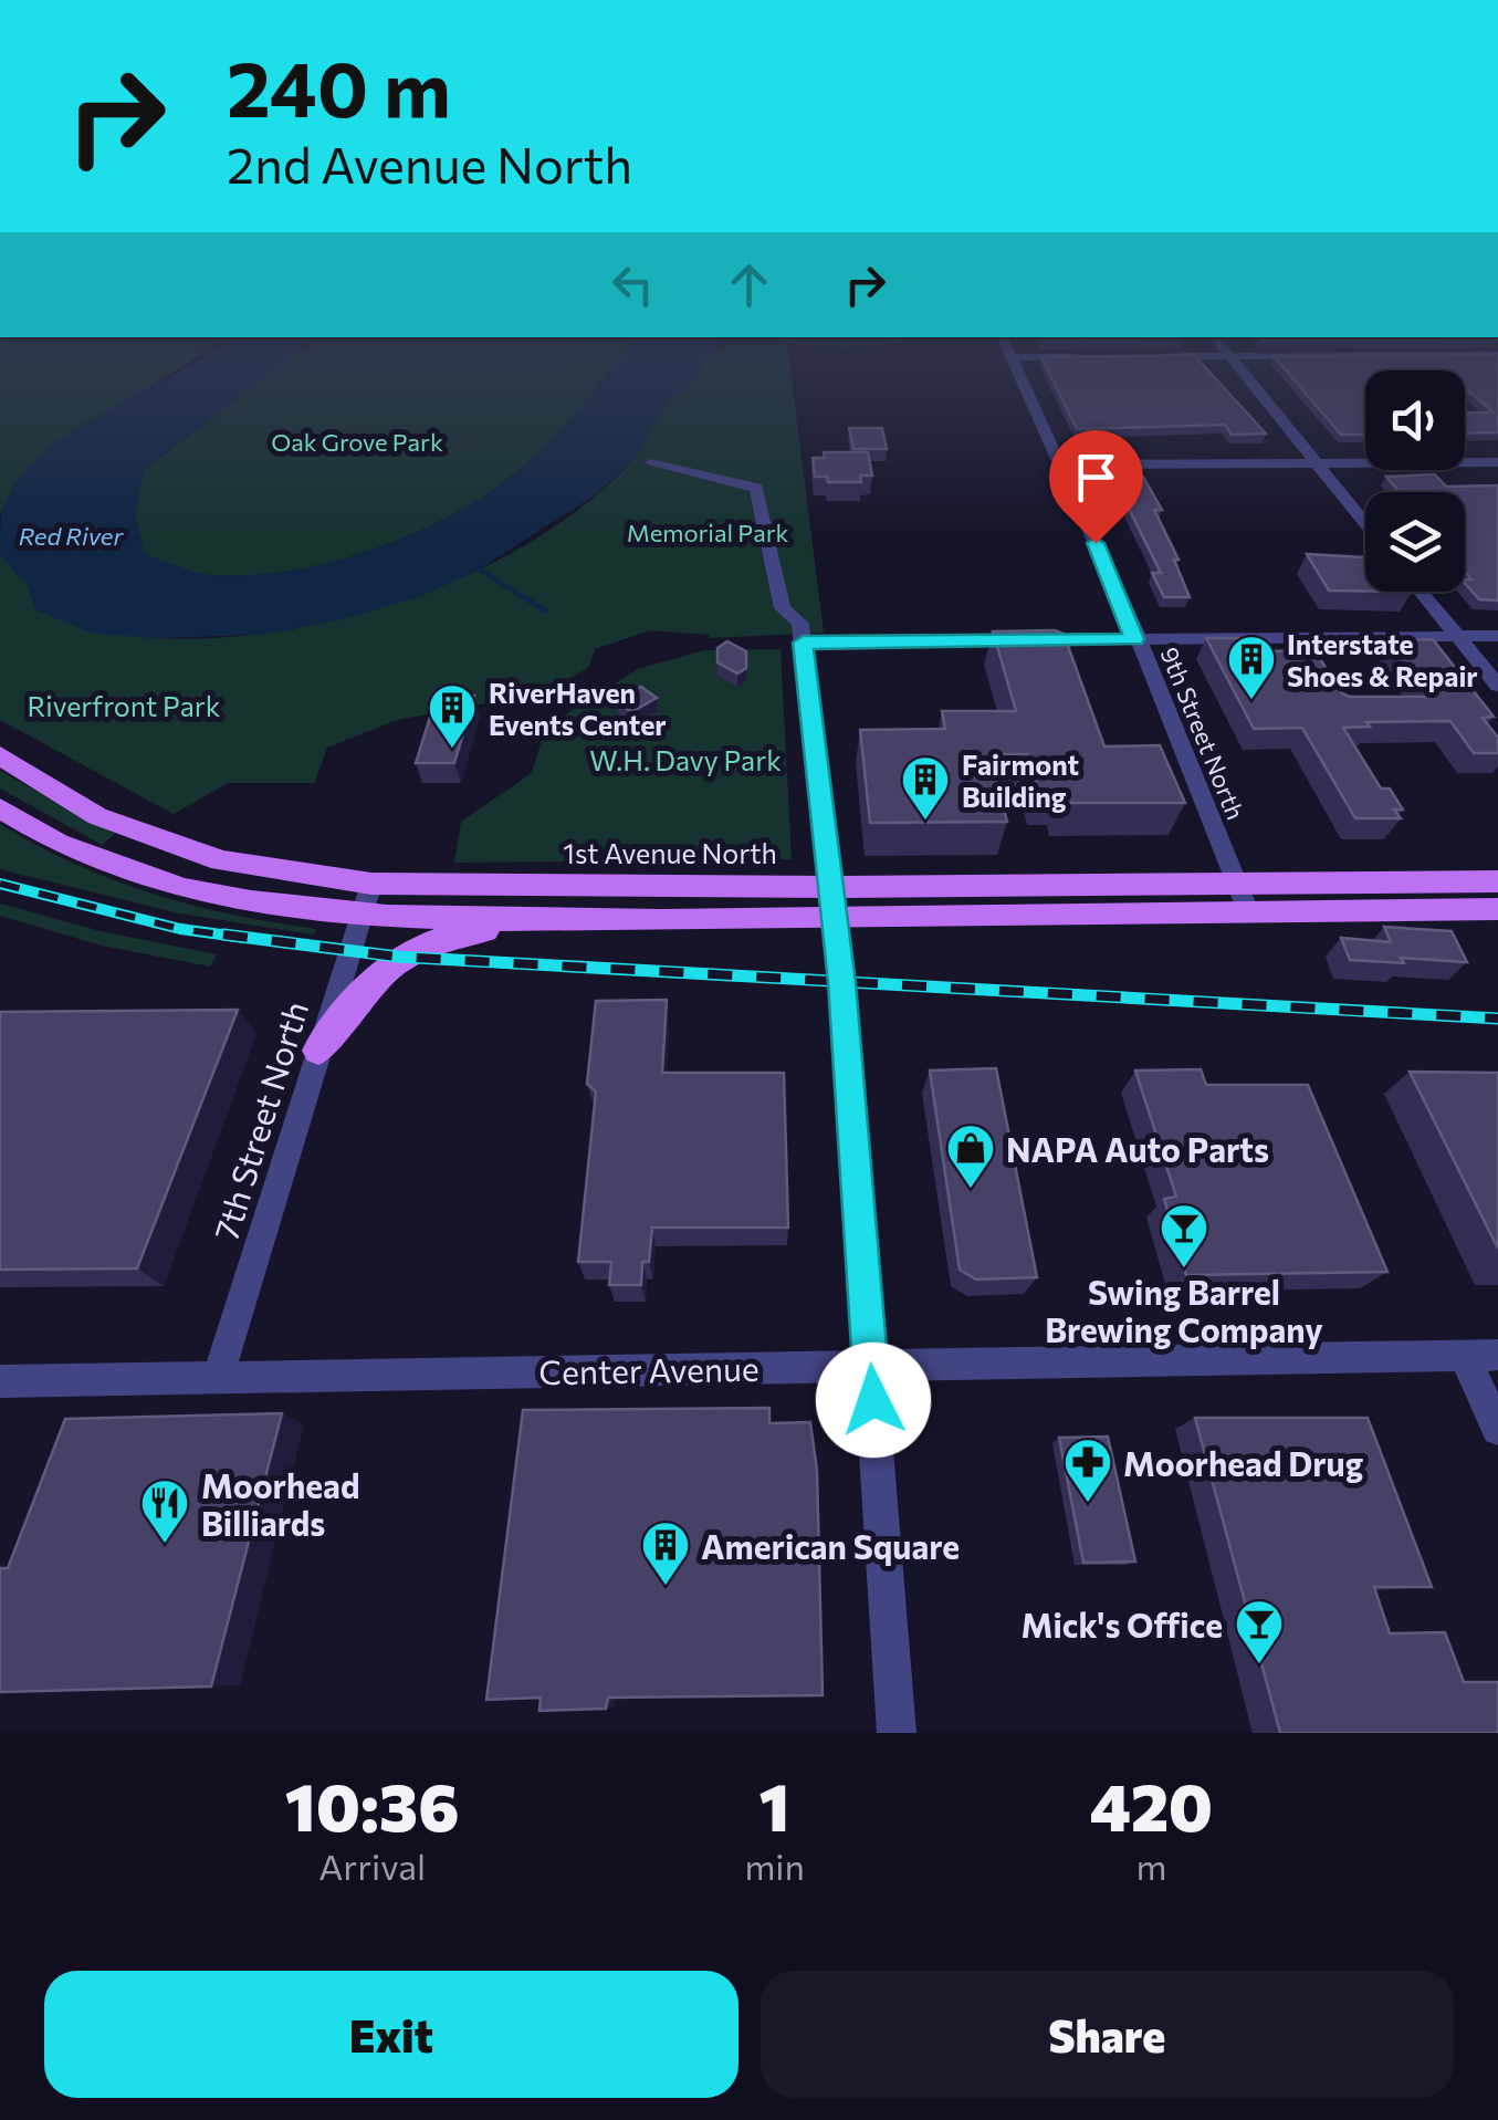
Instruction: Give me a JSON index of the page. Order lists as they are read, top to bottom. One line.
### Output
{"streets":{"main road":["1st Avenue North"],"street":["9th Street North","7th Street North","Center Avenue"]},"crossings":[["9th Street North","1st Avenue North"],["1st Avenue North","7th Street North"],["7th Street North","Center Avenue"]],"water":["Red River"],"parks":["Oak Grove Park","Memorial Park","Riverfront Park","W.H. Davy Park"],"places":{"building":["Interstate Shoes & Repair","RiverHaven Events Center","Fairmont Building","American Square"],"shop":["NAPA Auto Parts"],"bar":["Swing Barrel Brewing Company","Mick's Office"],"pharmacy":["Moorhead Drug"],"restaurant":["Moorhead Billiards"]},"page":{"turn":["240 m","2nd Avenue North"],"eta":["10:36","Arrival","1","min","420","m"],"buttons":["Exit","Share"]}}
